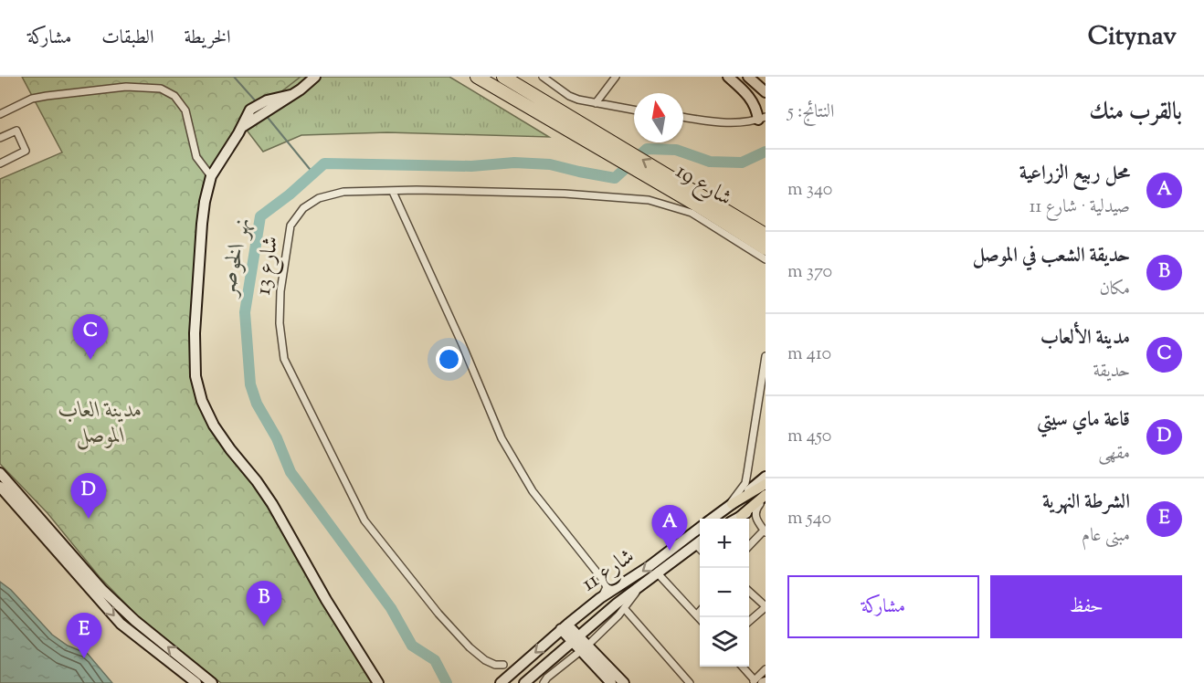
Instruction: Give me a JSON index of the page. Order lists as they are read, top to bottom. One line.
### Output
{"streets":{"highway":["شارع 19"],"main road":["شارع 11"],"street":["شارع 13"]},"water":["نهر الخوصر"],"parks":["مدينة العاب الموصل"],"north":"top","page":{"header":"Citynav","nav":["الخريطة","الطبقات","مشاركة"],"heading":["بالقرب منك","النتائج: 5"],"list":[{"mark":"A","name":"محل ربيع الزراعية","note":"صيدلية · شارع 11","value":"340 m"},{"mark":"B","name":"حديقة الشعب في الموصل","note":"مكان","value":"370 m"},{"mark":"C","name":"مدينة الألعاب","note":"حديقة","value":"410 m"},{"mark":"D","name":"قاعة ماي سيتي","note":"مقهى","value":"450 m"},{"mark":"E","name":"الشرطة النهرية","note":"مبنى عام","value":"540 m"}],"pins":["C","D","A","B","E"],"map_buttons":["+","−"],"buttons":["حفظ","مشاركة"]}}
